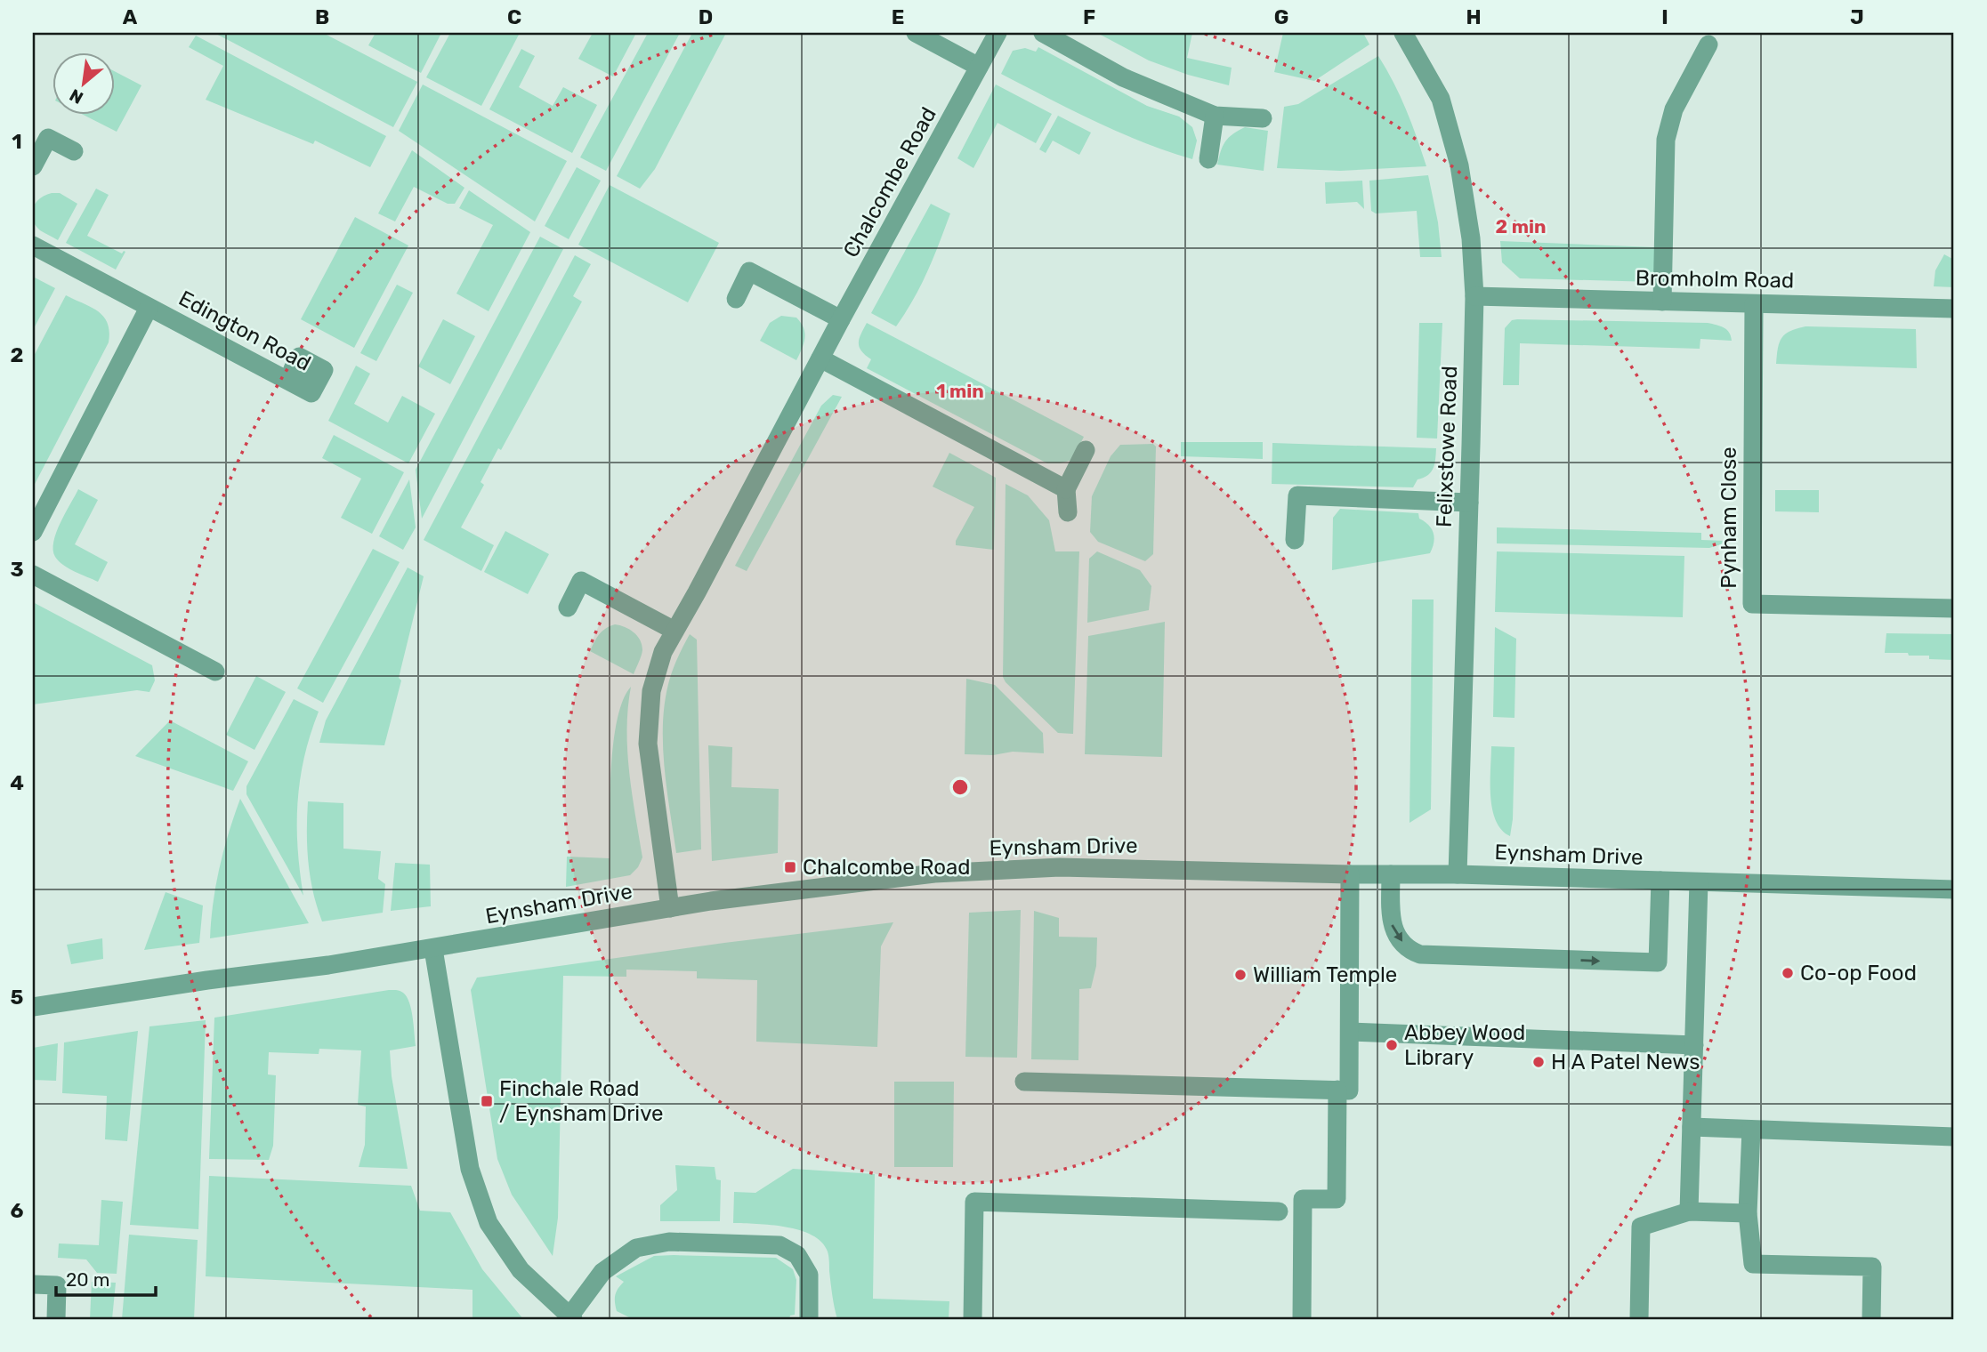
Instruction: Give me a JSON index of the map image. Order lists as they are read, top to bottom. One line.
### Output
{"streets":{"street":["Chalcombe Road","Bromholm Road","Edington Road","Felixstowe Road","Pynham Close","Eynsham Drive"]},"crossings":[["Chalcombe Road","Eynsham Drive"],["Bromholm Road","Felixstowe Road"],["Bromholm Road","Pynham Close"],["Felixstowe Road","Eynsham Drive"]],"places":{"transit":["Chalcombe Road","Finchale Road / Eynsham Drive"],"other":["Co-op Food","William Temple","Abbey Wood Library","H A Patel News"]},"scale_bar":"20 m","north":"bottom left","grid":{"columns":["A","B","C","D","E","F","G","H","I","J"],"rows":["1","2","3","4","5","6"]},"rings":["2 min","1 min"]}
